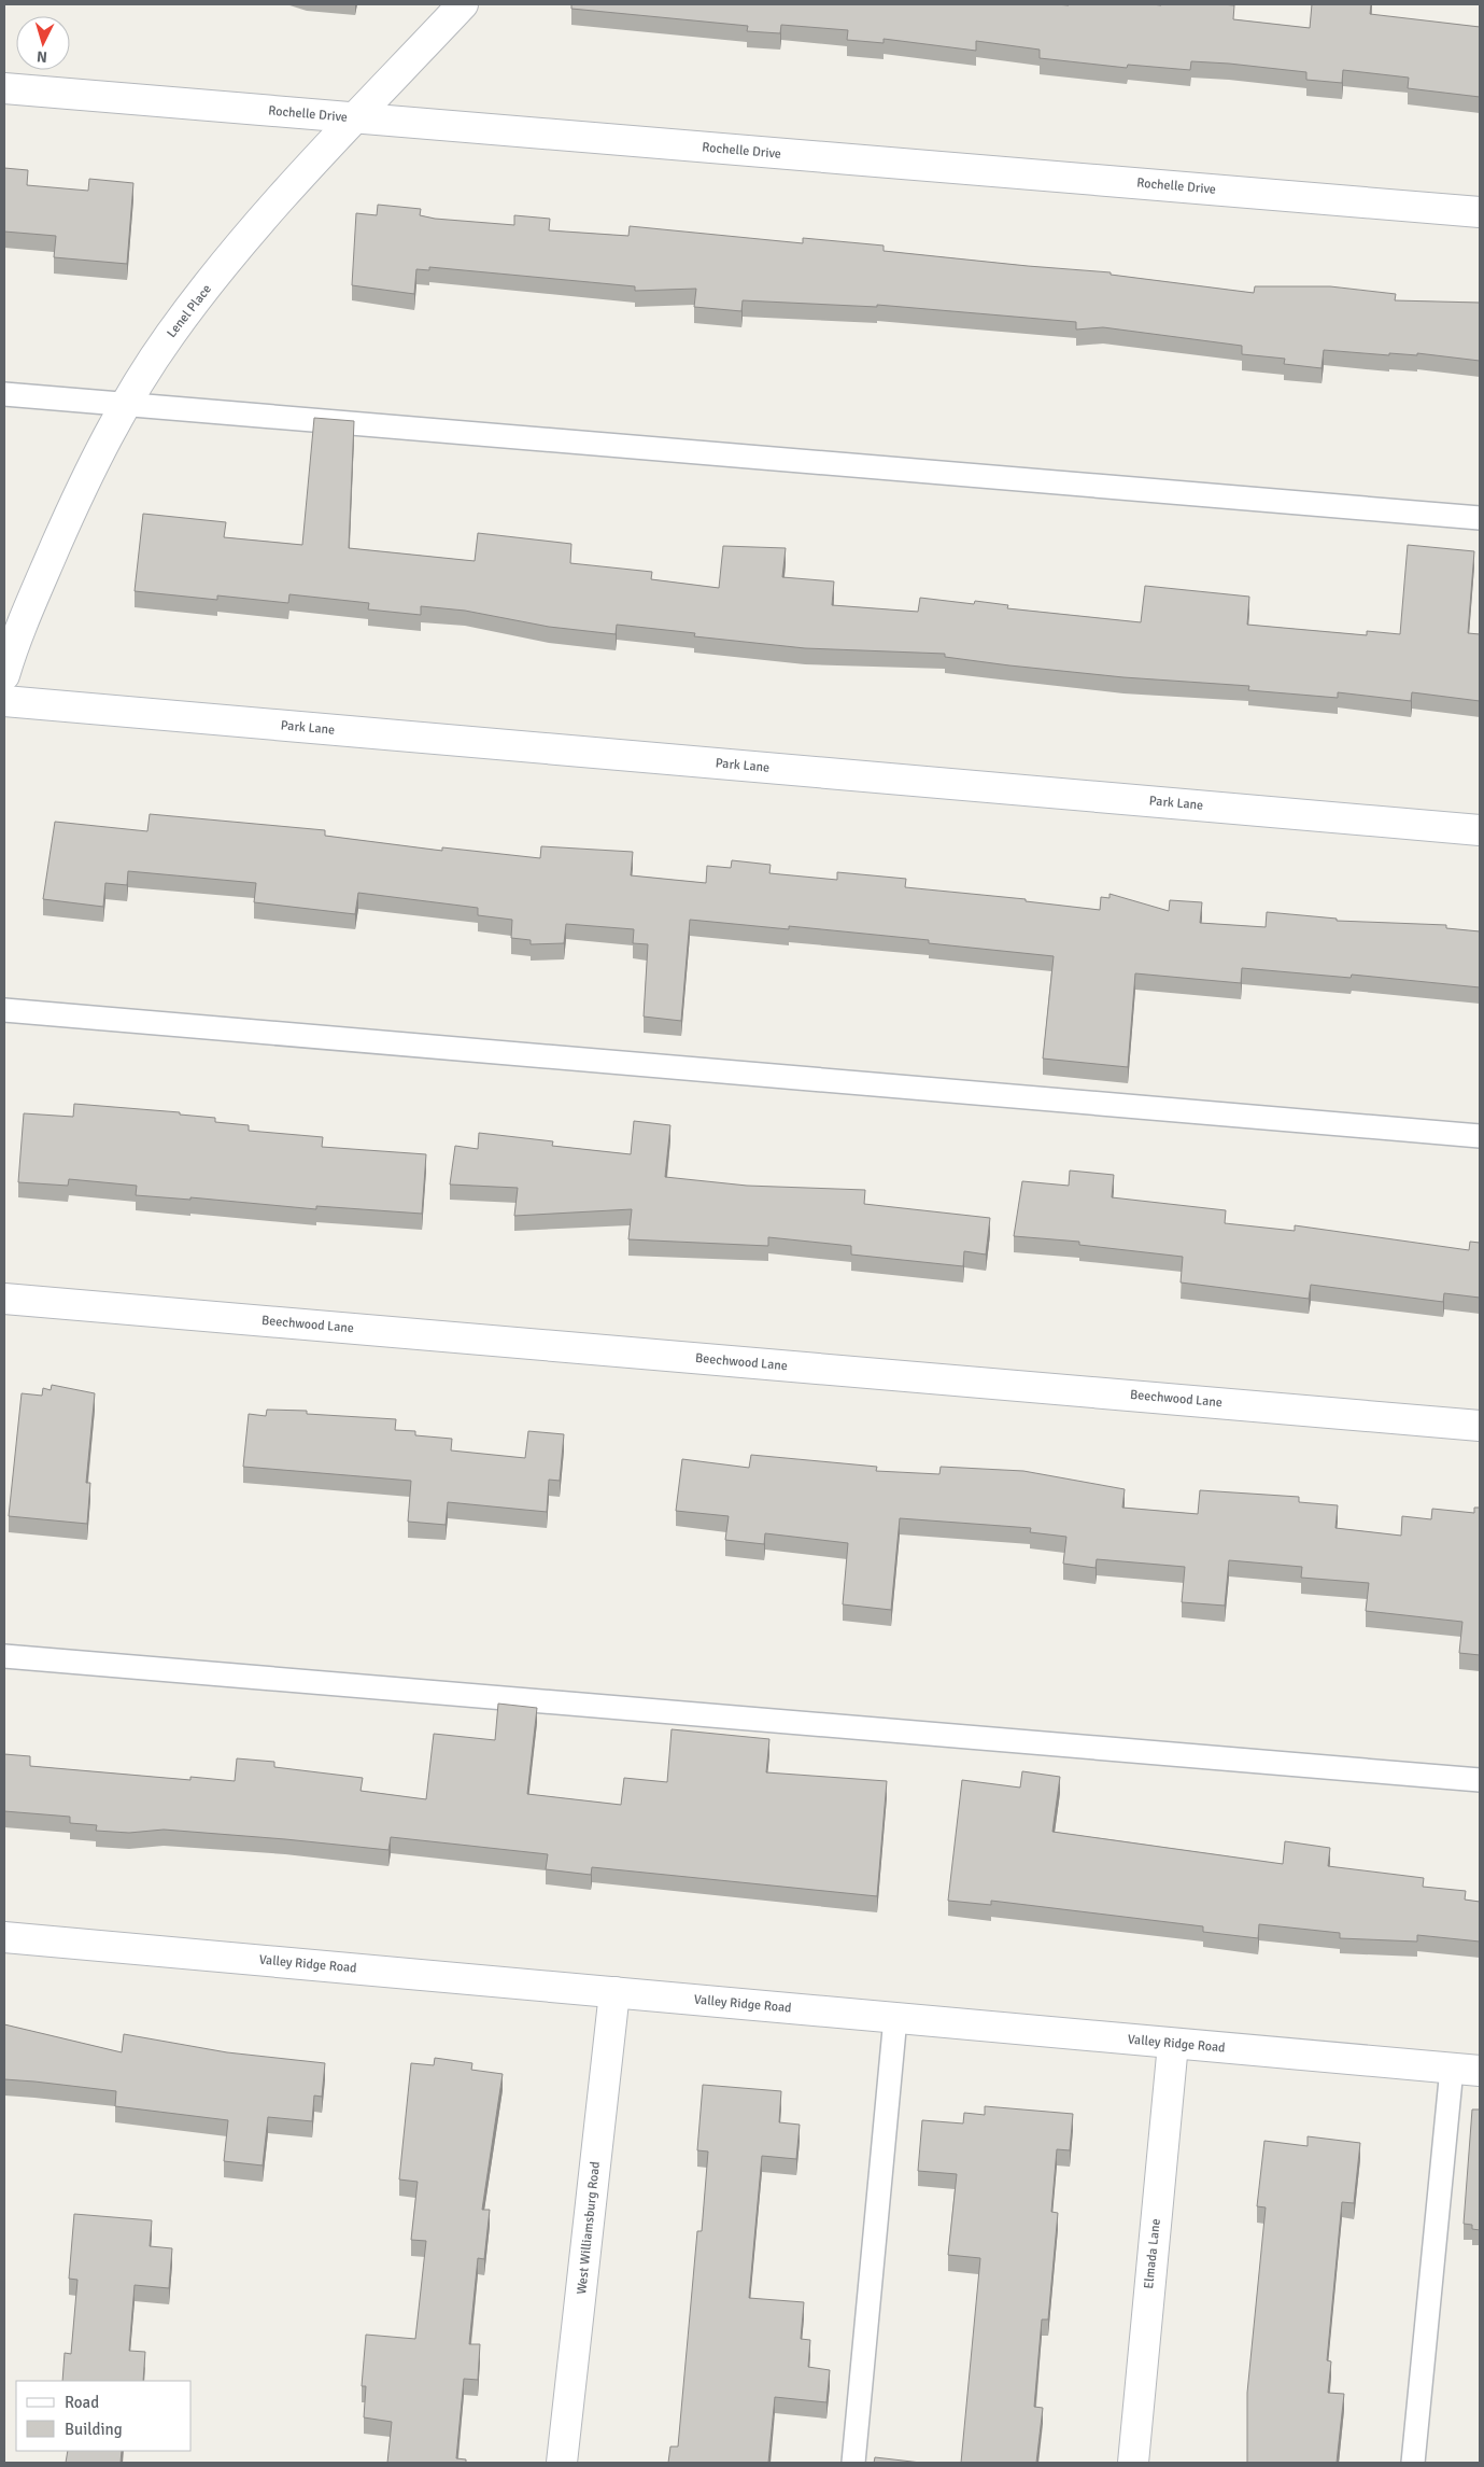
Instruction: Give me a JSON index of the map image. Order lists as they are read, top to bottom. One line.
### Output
{"streets":{"street":["Rochelle Drive","Lenel Place","Park Lane","Beechwood Lane","Valley Ridge Road","West Williamsburg Road","Elmada Lane"]},"crossings":[["Rochelle Drive","Lenel Place"],["Valley Ridge Road","West Williamsburg Road"],["Valley Ridge Road","Elmada Lane"]],"legend":["Road","Building"],"north":"bottom"}
